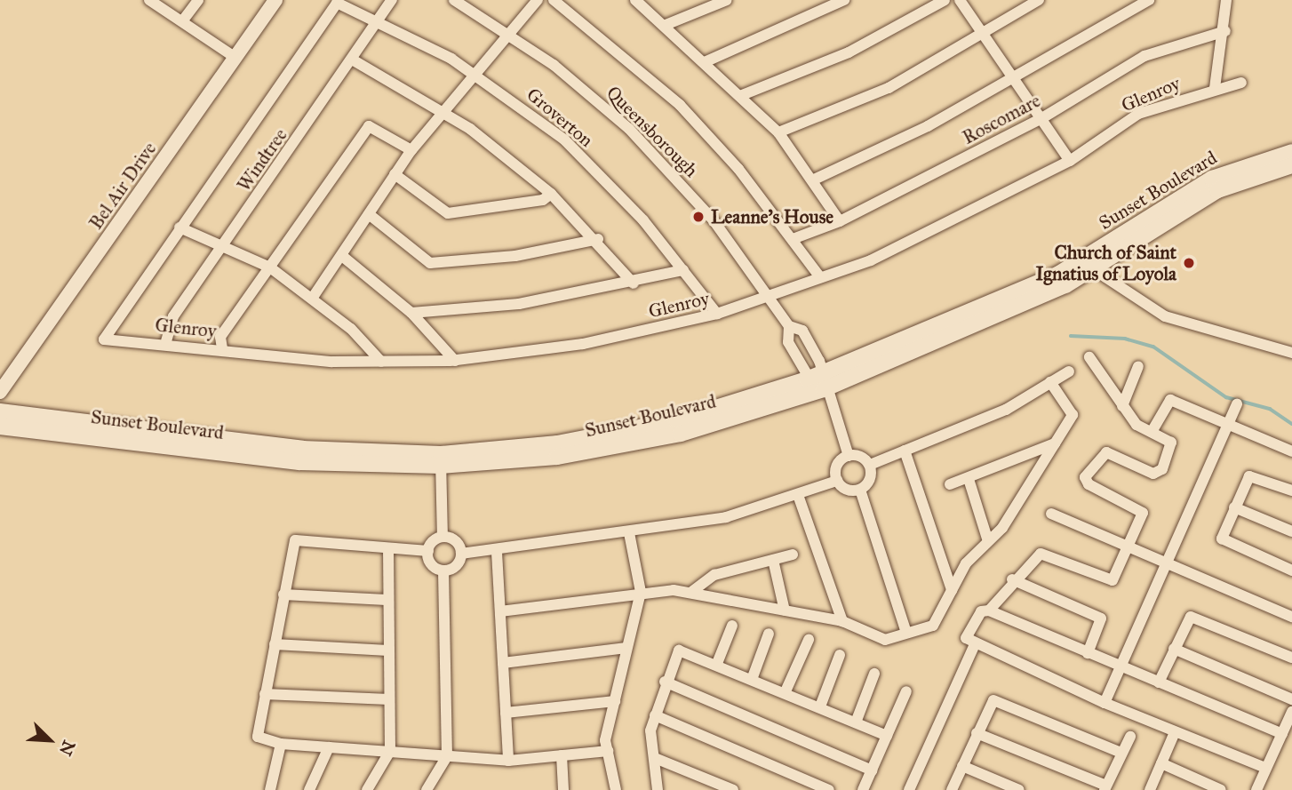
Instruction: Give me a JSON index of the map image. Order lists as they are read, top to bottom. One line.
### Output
{"streets":{"main road":["Sunset Boulevard"],"street":["Glenroy","Groverton","Roscomare","Queensborough","Windtree","Bel Air Drive"]},"crossings":[["Glenroy","Groverton"],["Glenroy","Queensborough"],["Glenroy","Windtree"],["Groverton","Windtree"]],"places":["Leanne's House","Church of Saint Ignatius of Loyola"],"north":"bottom right"}
